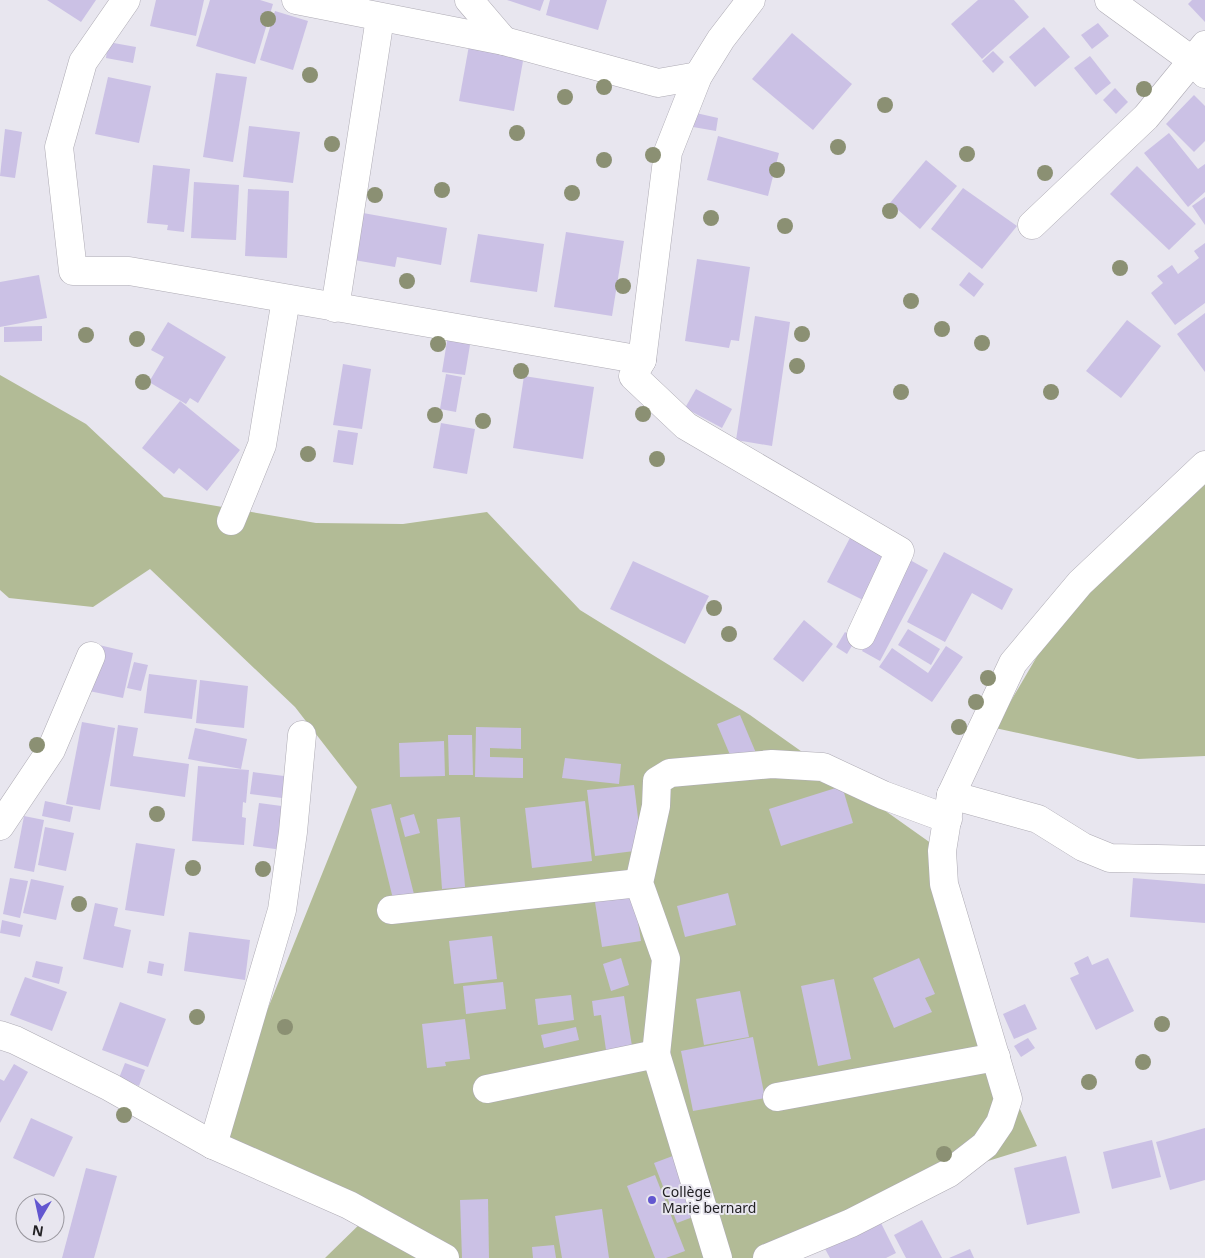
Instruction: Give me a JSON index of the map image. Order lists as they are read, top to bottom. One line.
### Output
{"places":["Collège Marie bernard"],"north":"bottom"}
